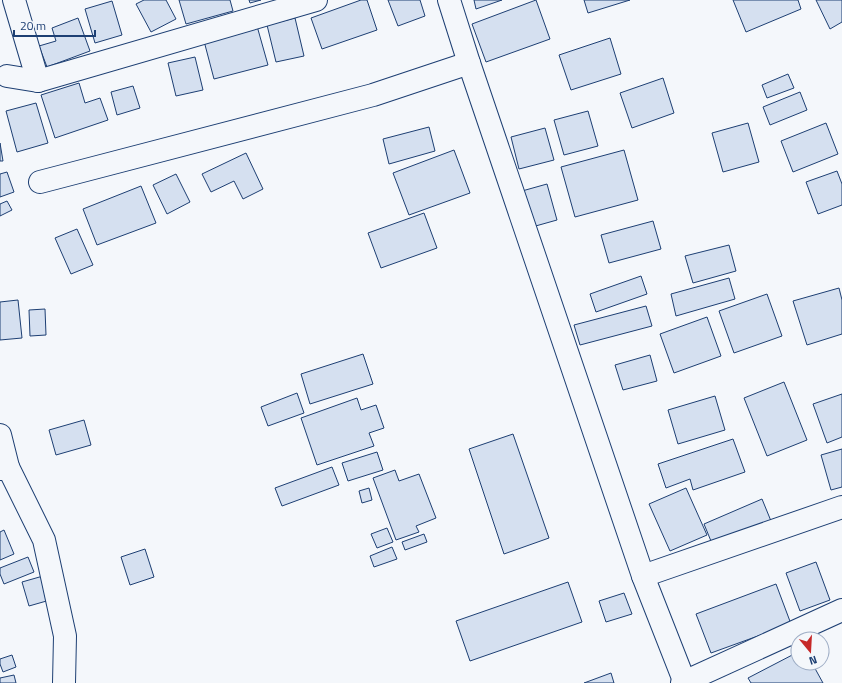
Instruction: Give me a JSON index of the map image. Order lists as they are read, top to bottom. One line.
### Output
{"scale_bar":"20 m","north":"bottom"}
